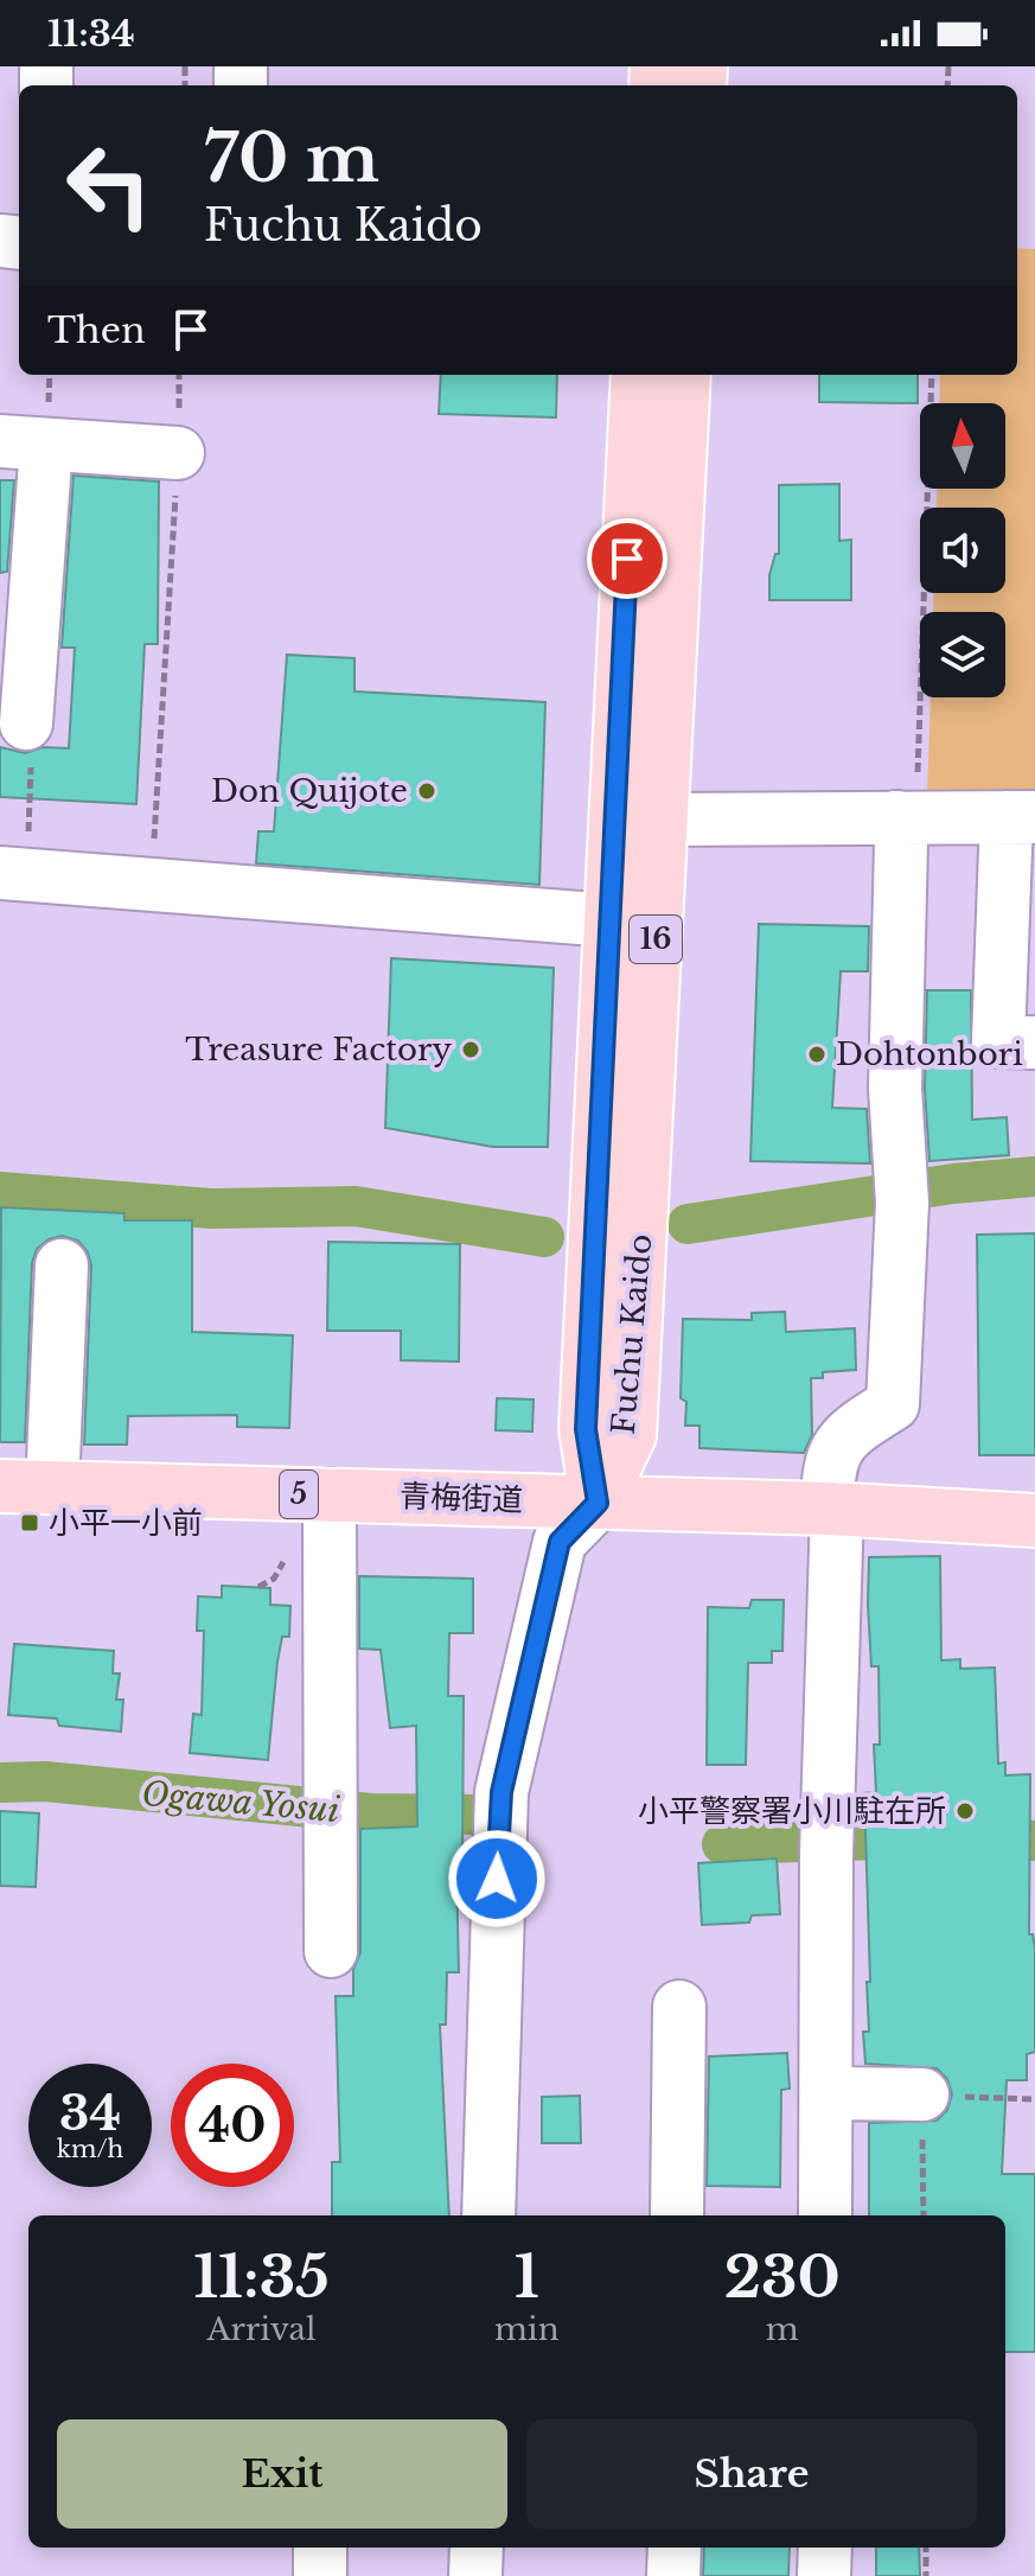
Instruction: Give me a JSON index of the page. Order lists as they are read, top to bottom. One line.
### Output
{"streets":{"main road":["16","Fuchu Kaido","5","青梅街道"]},"crossings":[["Fuchu Kaido","青梅街道"]],"water":["Ogawa Yosui"],"places":{"other":["Don Quijote","Treasure Factory","Dohtonbori","小平警察署小川駐在所"],"transit":["小平一小前"]},"north":"top","page":{"status":"11:34","turn":["70 m","Fuchu Kaido"],"then":"Then","speed":"34 km/h","limit":"40","eta":["11:35","Arrival","1","min","230","m"],"buttons":["Exit","Share"]}}
